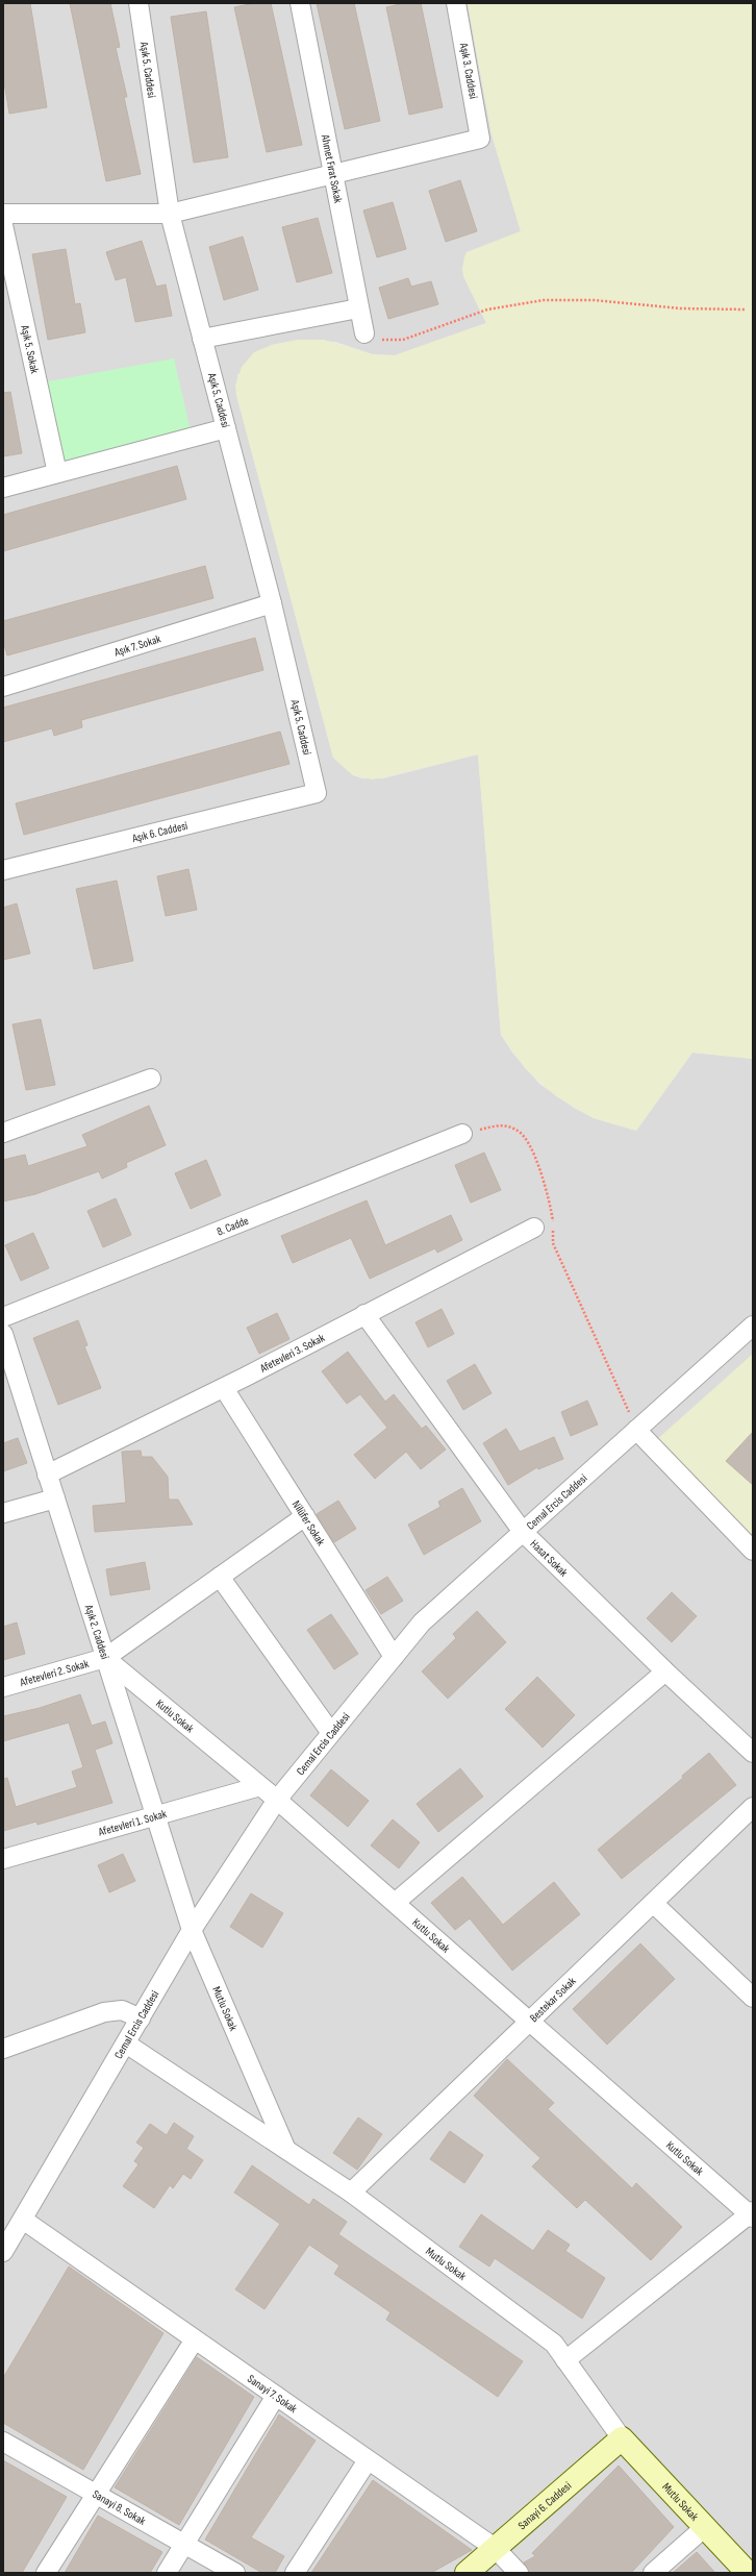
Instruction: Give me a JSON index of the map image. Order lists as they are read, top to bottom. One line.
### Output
{"streets":{"street":["Aşık 5. Caddesi","Aşık 3. Caddesi","Ahmet Fırat Sokak","Aşık 5. Sokak","Aşık 7. Sokak","Aşık 6. Caddesi","8. Cadde","Afetevleri 3. Sokak","Cemal Ercis Caddesi","Nilüfer Sokak","Hasat Sokak","Aşık 2. Caddesi","Afetevleri 2. Sokak","Kutlu Sokak","Afetevleri 1. Sokak","Bestekar Sokak","Mutlu Sokak","Sanayi 7. Sokak","Sanayi 6. Caddesi","Sanayi 8. Sokak"]},"crossings":[["Aşık 5. Caddesi","Aşık 7. Sokak"],["Aşık 5. Caddesi","Aşık 6. Caddesi"],["Aşık 3. Caddesi","Ahmet Fırat Sokak"],["Afetevleri 3. Sokak","Nilüfer Sokak"],["Afetevleri 3. Sokak","Hasat Sokak"],["Afetevleri 3. Sokak","Aşık 2. Caddesi"],["Cemal Ercis Caddesi","Nilüfer Sokak"],["Cemal Ercis Caddesi","Hasat Sokak"],["Cemal Ercis Caddesi","Aşık 2. Caddesi"],["Cemal Ercis Caddesi","Kutlu Sokak"],["Cemal Ercis Caddesi","Mutlu Sokak"],["Cemal Ercis Caddesi","Sanayi 7. Sokak"],["Nilüfer Sokak","Afetevleri 2. Sokak"],["Aşık 2. Caddesi","Afetevleri 2. Sokak"],["Aşık 2. Caddesi","Kutlu Sokak"],["Aşık 2. Caddesi","Afetevleri 1. Sokak"],["Aşık 2. Caddesi","Mutlu Sokak"],["Afetevleri 2. Sokak","Kutlu Sokak"],["Kutlu Sokak","Afetevleri 1. Sokak"],["Kutlu Sokak","Bestekar Sokak"],["Bestekar Sokak","Mutlu Sokak"],["Mutlu Sokak","Sanayi 6. Caddesi"],["Sanayi 7. Sokak","Sanayi 6. Caddesi"]]}
